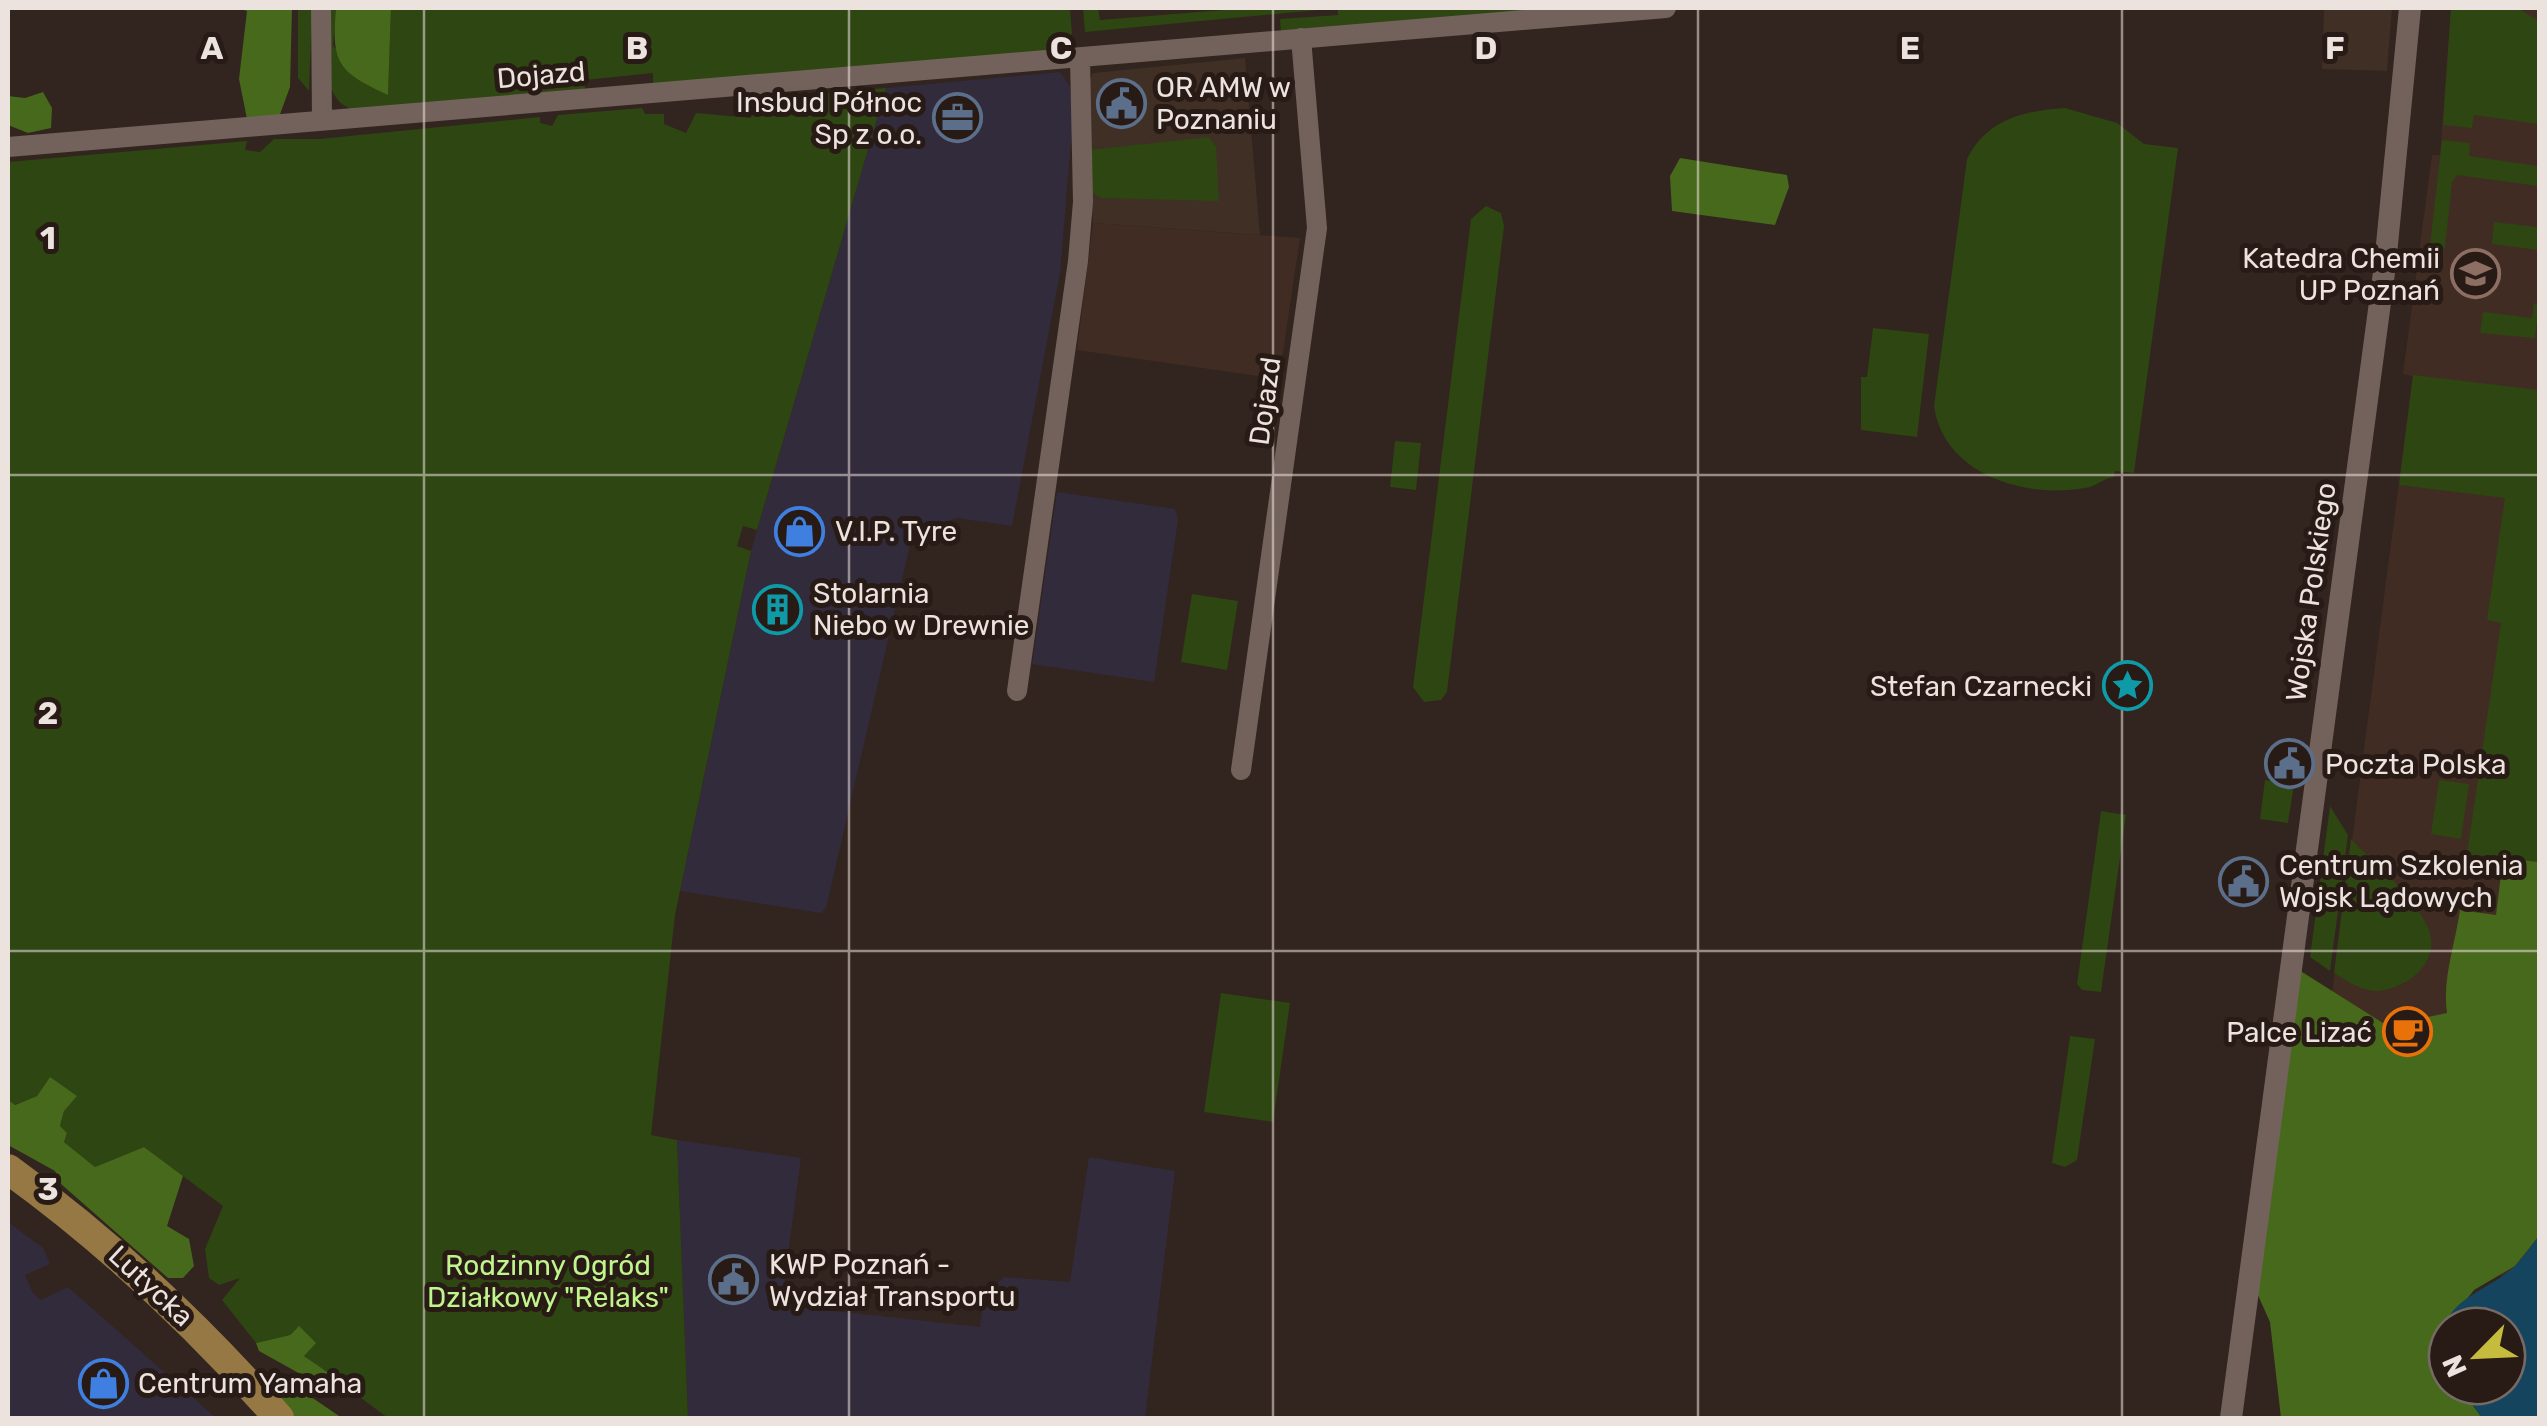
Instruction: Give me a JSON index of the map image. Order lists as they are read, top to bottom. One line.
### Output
{"streets":{"main road":["Lutycka"],"street":["Dojazd","Wojska Polskiego"]},"parks":["Rodzinny Ogród Działkowy \"Relaks\""],"places":{"public building":["OR AMW w Poznaniu","Poczta Polska","Centrum Szkolenia Wojsk Lądowych","KWP Poznań - Wydział Transportu"],"office":["Insbud Północ Sp z o.o."],"school or university":["Katedra Chemii UP Poznań"],"shop":["V.I.P. Tyre","Centrum Yamaha"],"building":["Stolarnia Niebo w Drewnie"],"place":["Stefan Czarnecki"],"cafe":["Palce Lizać"]},"north":"bottom left","grid":{"columns":["A","B","C","D","E","F"],"rows":["1","2","3"]}}
